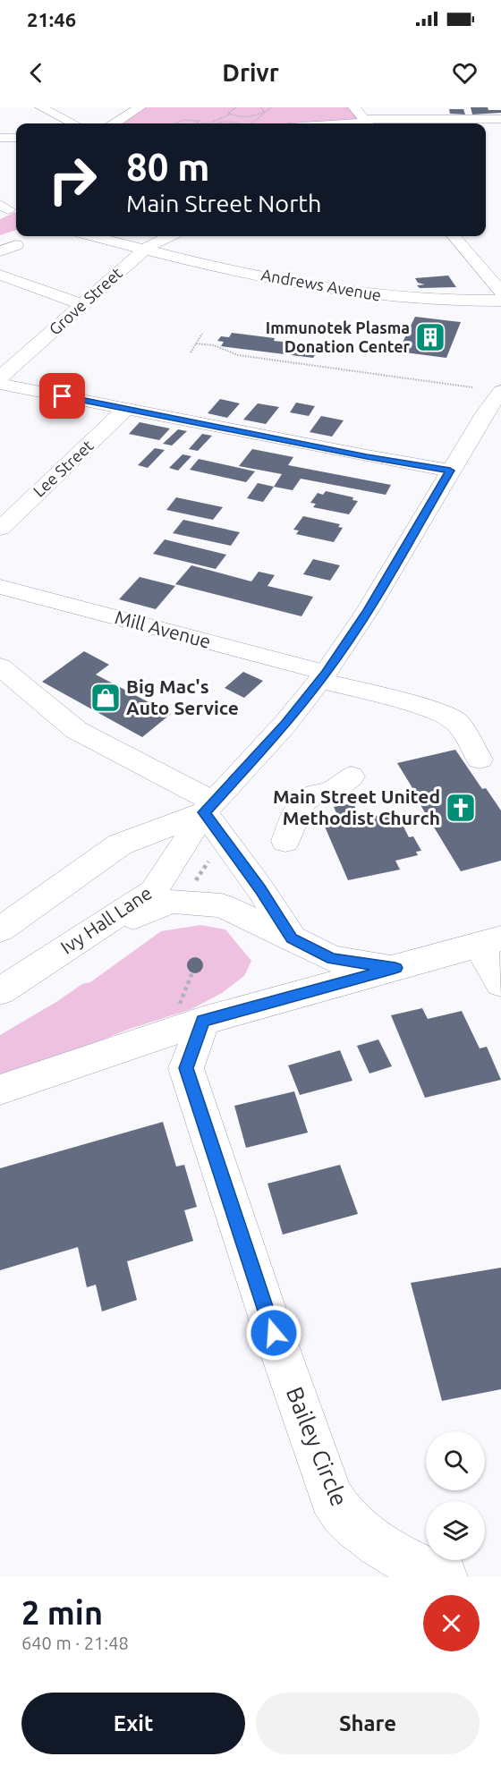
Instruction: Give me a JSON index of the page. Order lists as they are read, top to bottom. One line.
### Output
{"streets":{"street":["Andrews Avenue","Grove Street","Lee Street","Mill Avenue","Ivy Hall Lane","Bailey Circle"]},"crossings":[["Andrews Avenue","Grove Street"],["Mill Avenue","Ivy Hall Lane"]],"places":{"building":["Immunotek Plasma Donation Center"],"shop":["Big Mac's Auto Service"],"church":["Main Street United Methodist Church"]},"page":{"status":"21:46","header":"Drivr","turn":["80 m","Main Street North"],"heading":["2 min","640 m · 21:48"],"buttons":["Exit","Share"]}}
